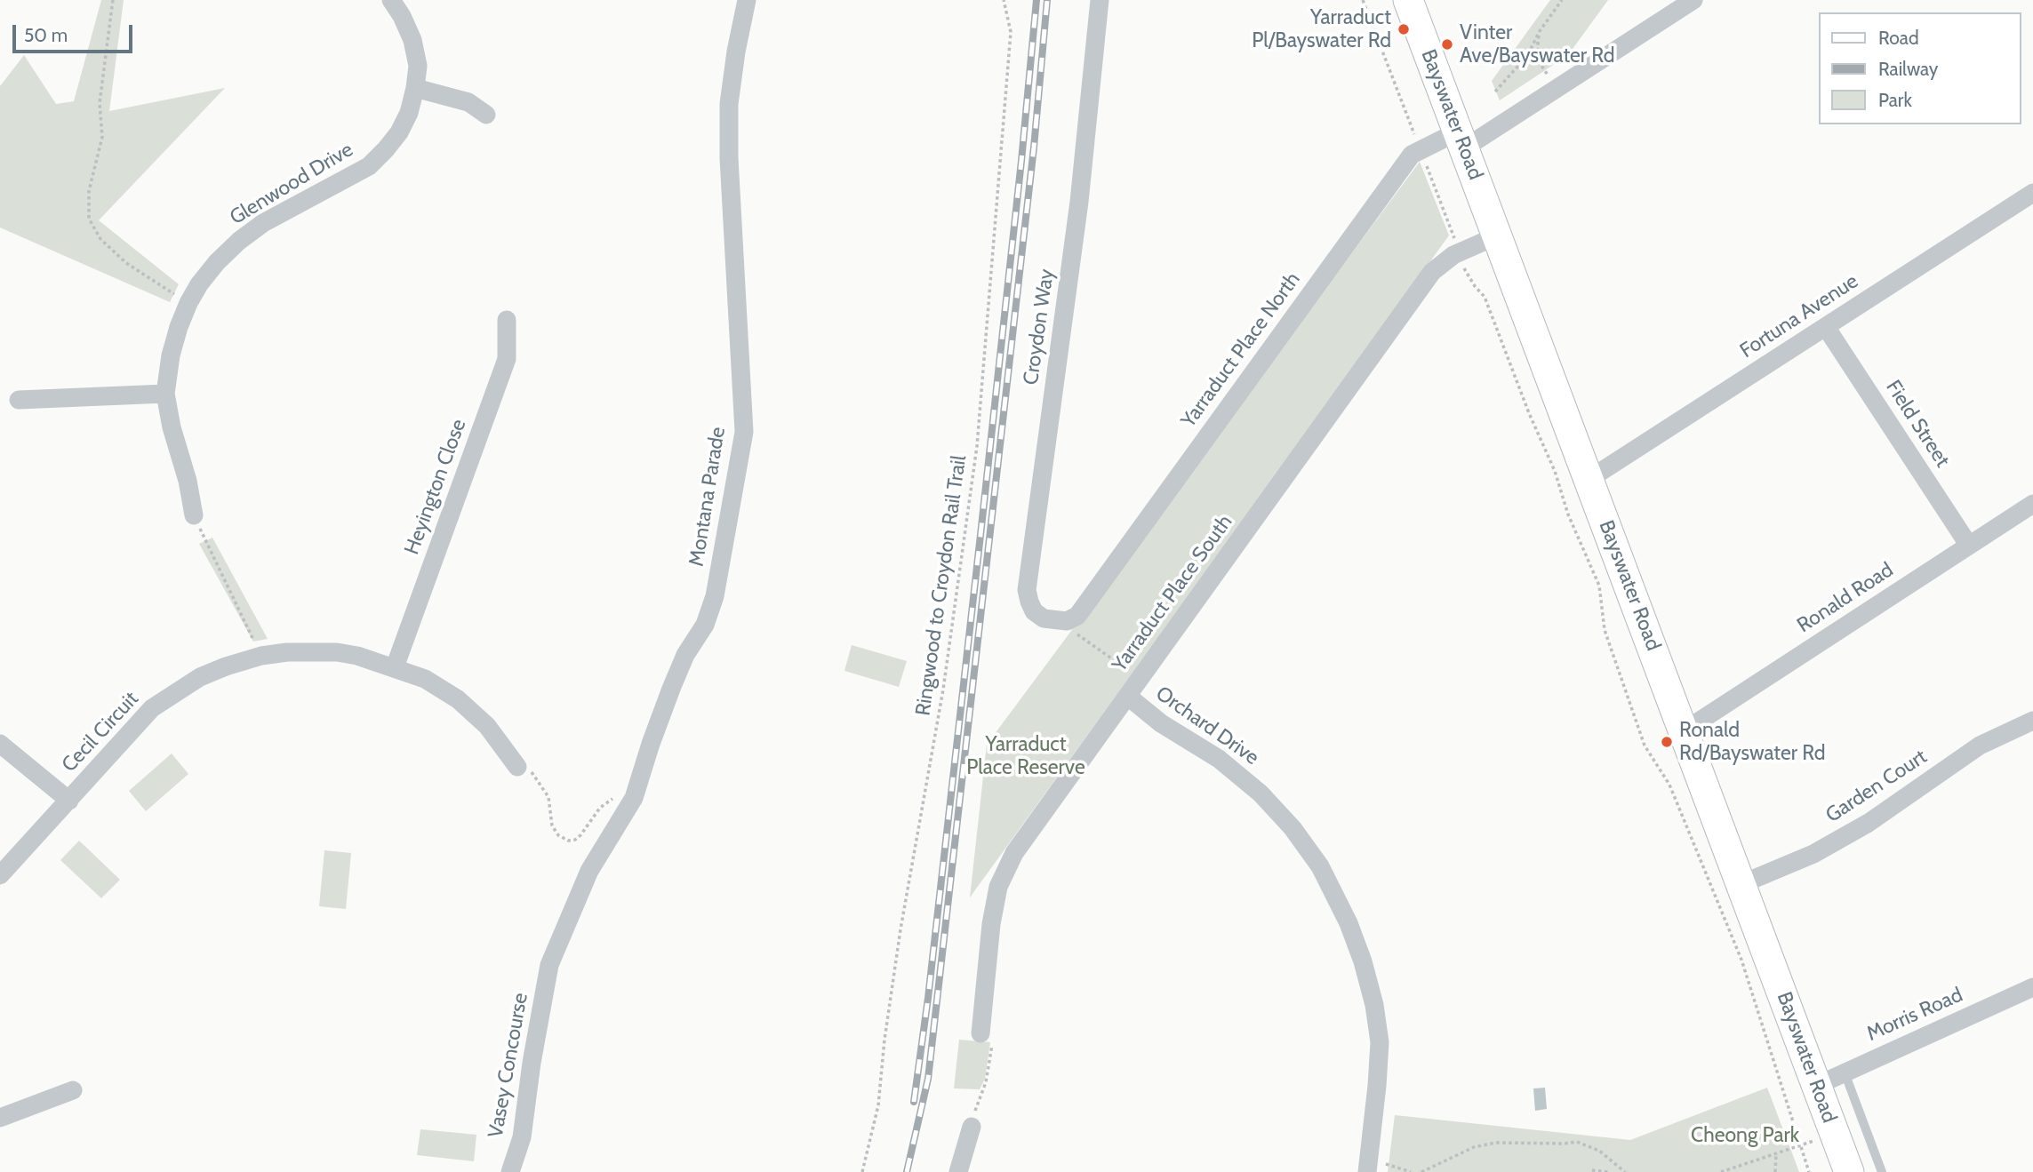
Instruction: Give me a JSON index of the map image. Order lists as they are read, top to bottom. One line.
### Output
{"streets":{"main road":["Bayswater Road"],"street":["Glenwood Drive","Fortuna Avenue","Croydon Way","Yarraduct Place North","Field Street","Heyington Close","Montana Parade","Yarraduct Place South","Ronald Road","Orchard Drive","Cecil Circuit","Garden Court","Morris Road","Vasey Concourse"],"path":["Ringwood to Croydon Rail Trail"]},"crossings":[["Bayswater Road","Fortuna Avenue"],["Bayswater Road","Yarraduct Place North"],["Bayswater Road","Yarraduct Place South"],["Bayswater Road","Ronald Road"],["Bayswater Road","Garden Court"],["Bayswater Road","Morris Road"],["Fortuna Avenue","Field Street"],["Croydon Way","Yarraduct Place North"],["Field Street","Ronald Road"],["Heyington Close","Cecil Circuit"],["Montana Parade","Vasey Concourse"],["Yarraduct Place South","Orchard Drive"]],"parks":["Yarraduct Place Reserve","Cheong Park"],"places":["Yarraduct Pl/Bayswater Rd","Vinter Ave/Bayswater Rd","Ronald Rd/Bayswater Rd"],"legend":["Road","Railway","Park"],"scale_bar":"50 m"}
